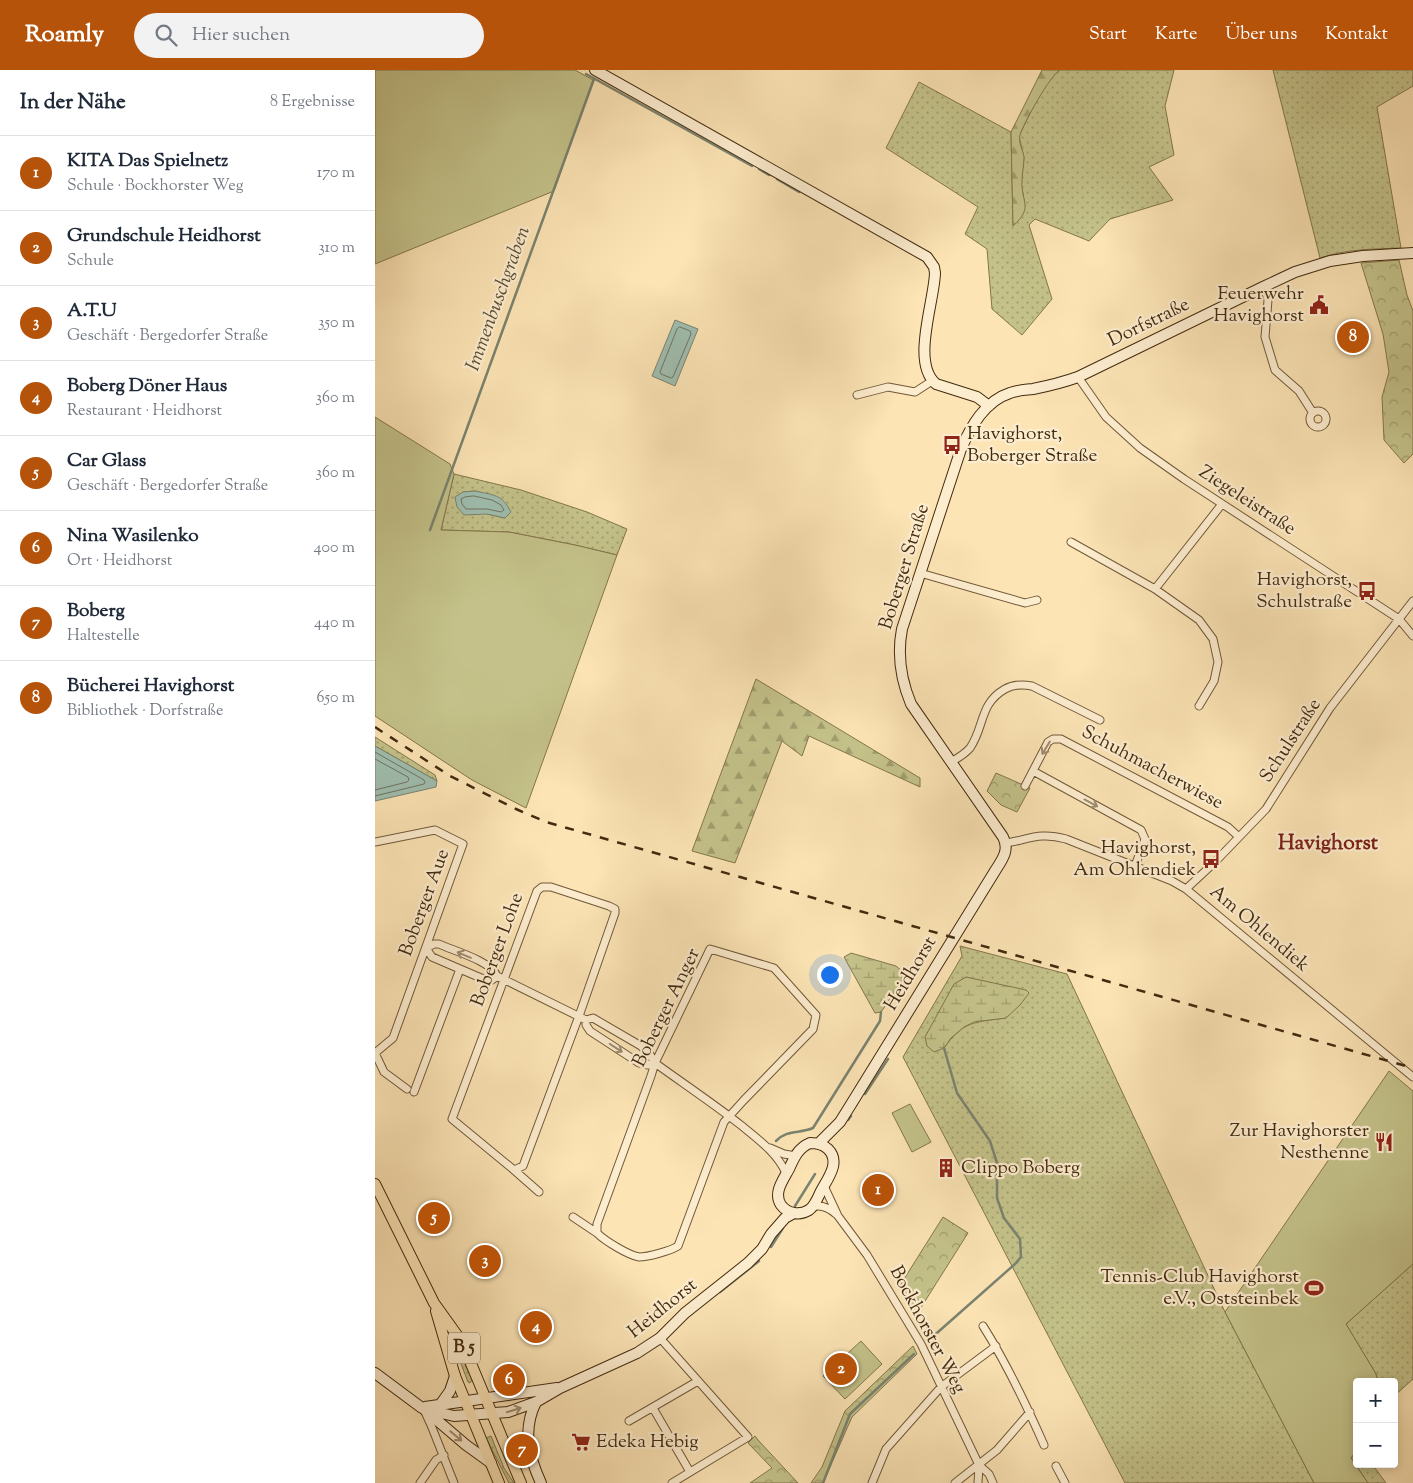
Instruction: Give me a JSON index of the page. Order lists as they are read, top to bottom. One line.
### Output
{"streets":{"main road":["B 5"],"street":["Dorfstraße","Ziegeleistraße","Boberger Straße","Schulstraße","Schuhmacherwiese","Boberger Aue","Am Ohlendiek","Boberger Lohe","Heidhorst","Boberger Anger","Bockhorster Weg"]},"crossings":[["Dorfstraße","Ziegeleistraße"],["Dorfstraße","Boberger Straße"],["Ziegeleistraße","Boberger Straße"],["Ziegeleistraße","Schulstraße"],["Boberger Straße","Schuhmacherwiese"],["Boberger Straße","Am Ohlendiek"],["Boberger Straße","Heidhorst"],["Schulstraße","Schuhmacherwiese"],["Schulstraße","Am Ohlendiek"],["Am Ohlendiek","Heidhorst"],["Heidhorst","Bockhorster Weg"],["Heidhorst","B 5"]],"one_way":["Schuhmacherwiese"],"districts":["Havighorst"],"water":["Immenbuschgraben"],"places":{"public building":["Feuerwehr Havighorst"],"bus stop":["Havighorst, Boberger Straße","Havighorst, Schulstraße","Havighorst, Am Ohlendiek"],"restaurant":["Zur Havighorster Nesthenne"],"building":["Clippo Boberg"],"sports":["Tennis-Club Havighorst e.V., Oststeinbek"],"supermarket":["Edeka Hebig"]},"page":{"header":"Roamly","search":"Hier suchen","nav":["Start","Karte","Über uns","Kontakt"],"heading":["In der Nähe","8 Ergebnisse"],"list":[{"mark":"1","name":"KITA Das Spielnetz","note":"Schule · Bockhorster Weg","value":"170 m"},{"mark":"2","name":"Grundschule Heidhorst","note":"Schule","value":"310 m"},{"mark":"3","name":"A.T.U","note":"Geschäft · Bergedorfer Straße","value":"350 m"},{"mark":"4","name":"Boberg Döner Haus","note":"Restaurant · Heidhorst","value":"360 m"},{"mark":"5","name":"Car Glass","note":"Geschäft · Bergedorfer Straße","value":"360 m"},{"mark":"6","name":"Nina Wasilenko","note":"Ort · Heidhorst","value":"400 m"},{"mark":"7","name":"Boberg","note":"Haltestelle","value":"440 m"},{"mark":"8","name":"Bücherei Havighorst","note":"Bibliothek · Dorfstraße","value":"650 m"}],"pins":["8","1","5","3","4","2","6","7"],"map_buttons":["+","−"]}}
